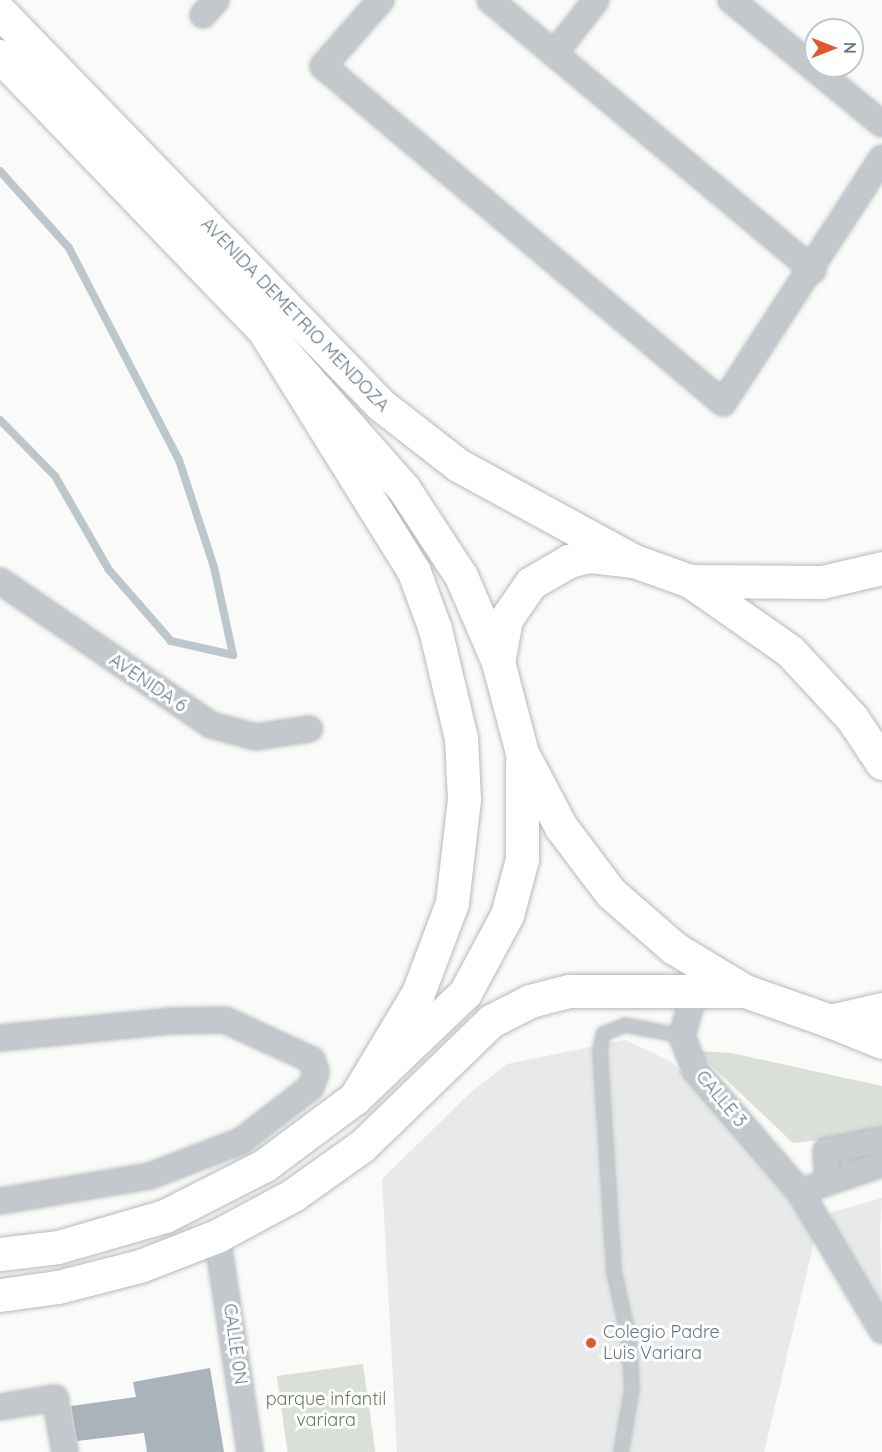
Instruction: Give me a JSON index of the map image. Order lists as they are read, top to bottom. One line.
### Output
{"streets":{"main road":["AVENIDA DEMETRIO MENDOZA"],"street":["AVENIDA 6","CALLE 3","CALLE 0N"]},"parks":["parque infantil variara"],"places":["Colegio Padre Luis Variara"],"north":"right"}
